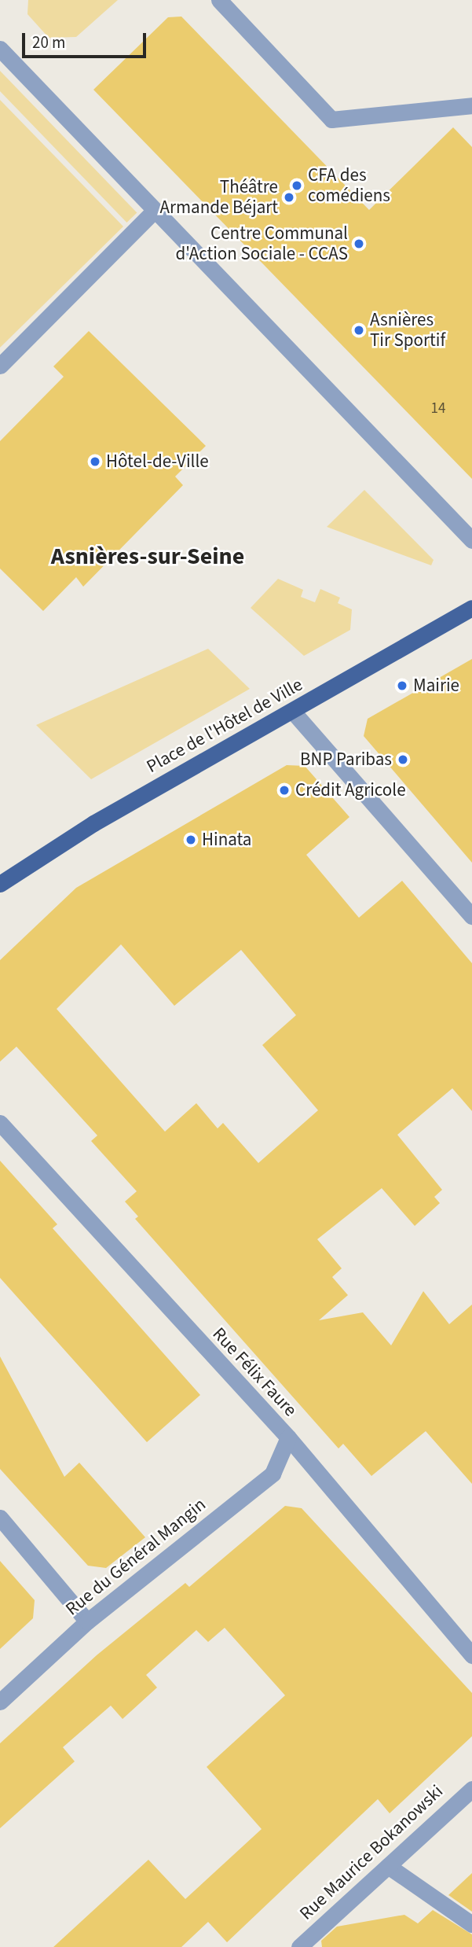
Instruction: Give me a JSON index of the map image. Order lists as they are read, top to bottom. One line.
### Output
{"streets":{"main road":["Place de l'Hôtel de Ville"],"street":["Rue Félix Faure","Rue du Général Mangin","Rue Maurice Bokanowski"]},"crossings":[["Rue Félix Faure","Rue du Général Mangin"]],"districts":["Asnières-sur-Seine"],"places":["CFA des comédiens","Théâtre Armande Béjart","Centre Communal d'Action Sociale - CCAS","Asnières Tir Sportif","Hôtel-de-Ville","Mairie","BNP Paribas","Crédit Agricole","Hinata"],"house_numbers":["14"],"scale_bar":"20 m"}
